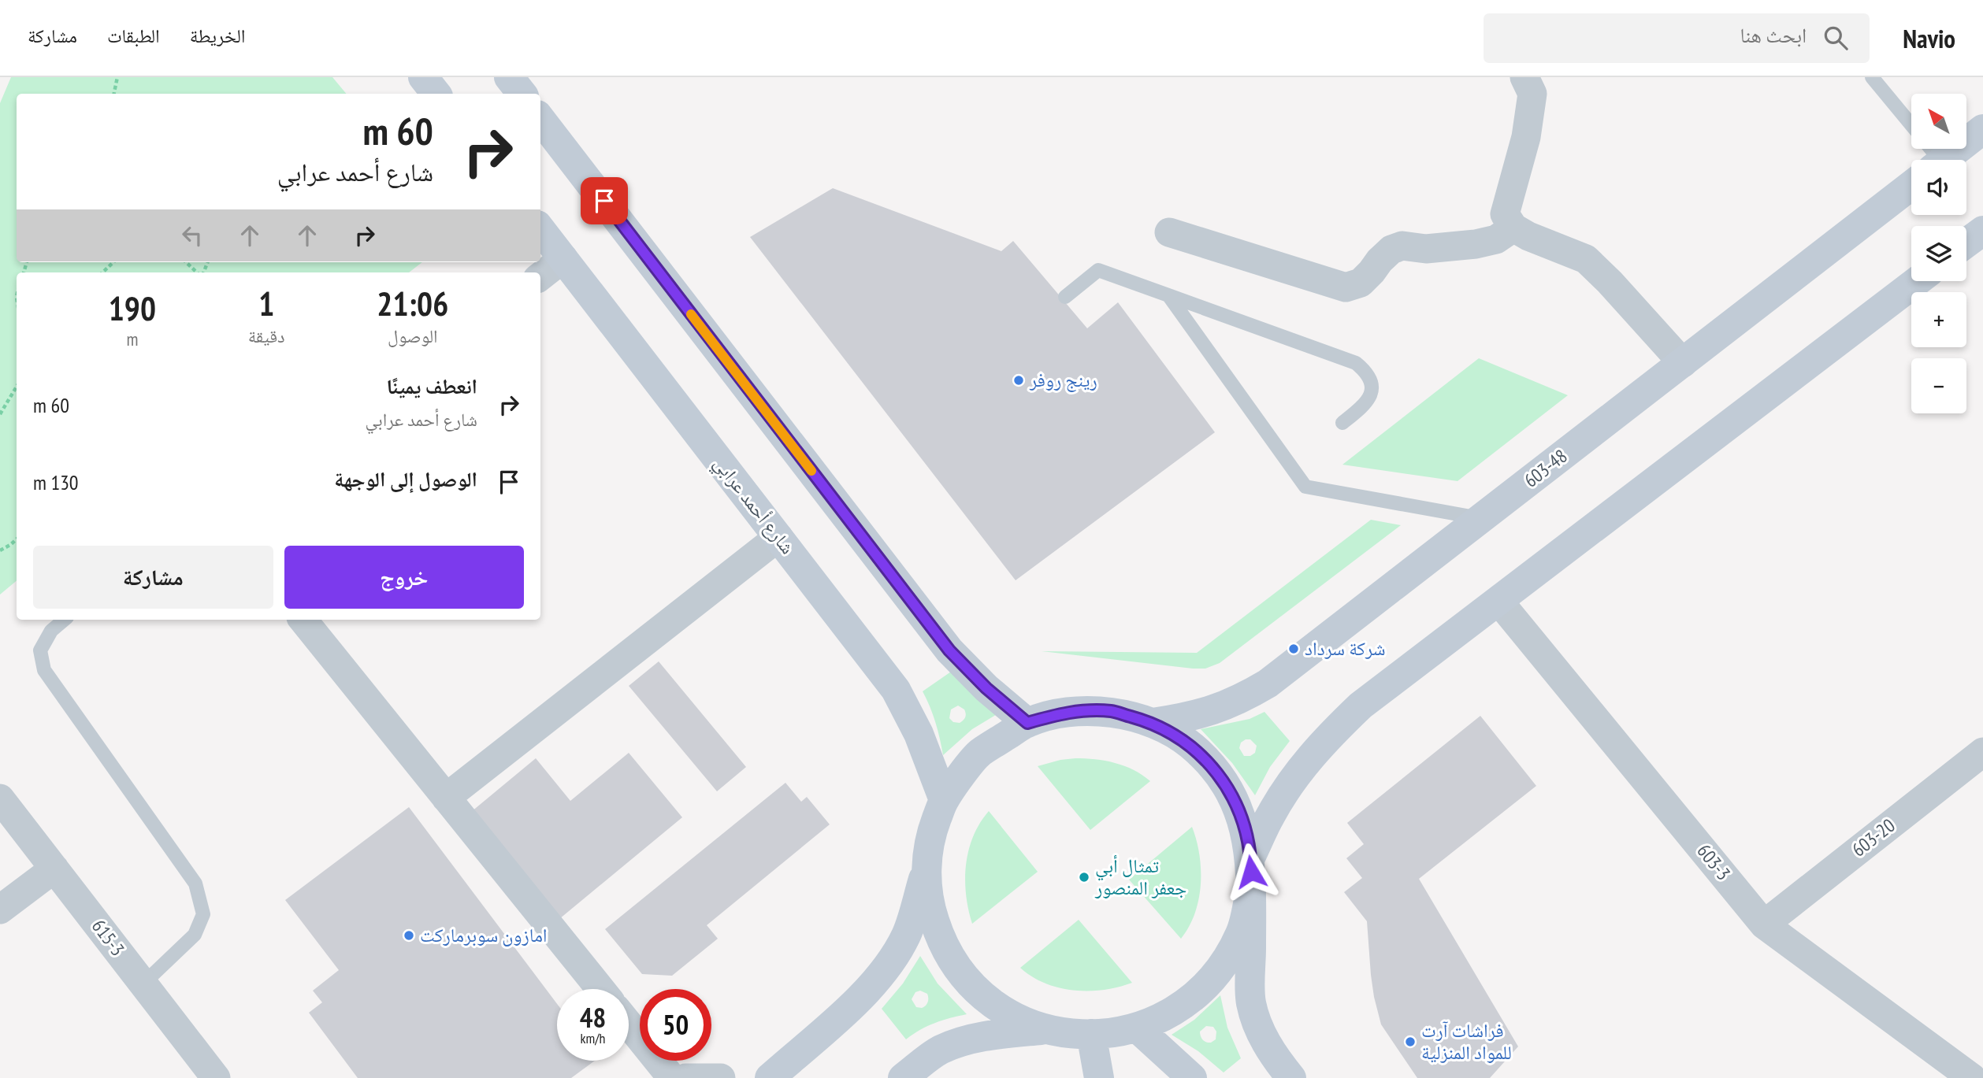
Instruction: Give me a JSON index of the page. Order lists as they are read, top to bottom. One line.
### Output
{"streets":{"main road":["603-48","شارع أحمد عرابي"],"street":["603-20","603-3","615-3"]},"crossings":[["603-20","603-3"]],"places":["رينج روفر","شركة سرداد","تمثال أبي جعفر المنصور","امازون سوبرماركت","فراشات آرت للمواد المنزلية"],"north":"top left","page":{"header":"Navio","search":"ابحث هنا","nav":["الخريطة","الطبقات","مشاركة"],"map_buttons":["+","−"],"turn":["60 m","شارع أحمد عرابي"],"eta":["21:06","الوصول","1","دقيقة","190","m"],"list":[{"name":"انعطف يمينًا","note":"شارع أحمد عرابي","value":"60 m"},{"name":"الوصول إلى الوجهة","value":"130 m"}],"buttons":["خروج","مشاركة"],"speed":"48 km/h","limit":"50"}}
